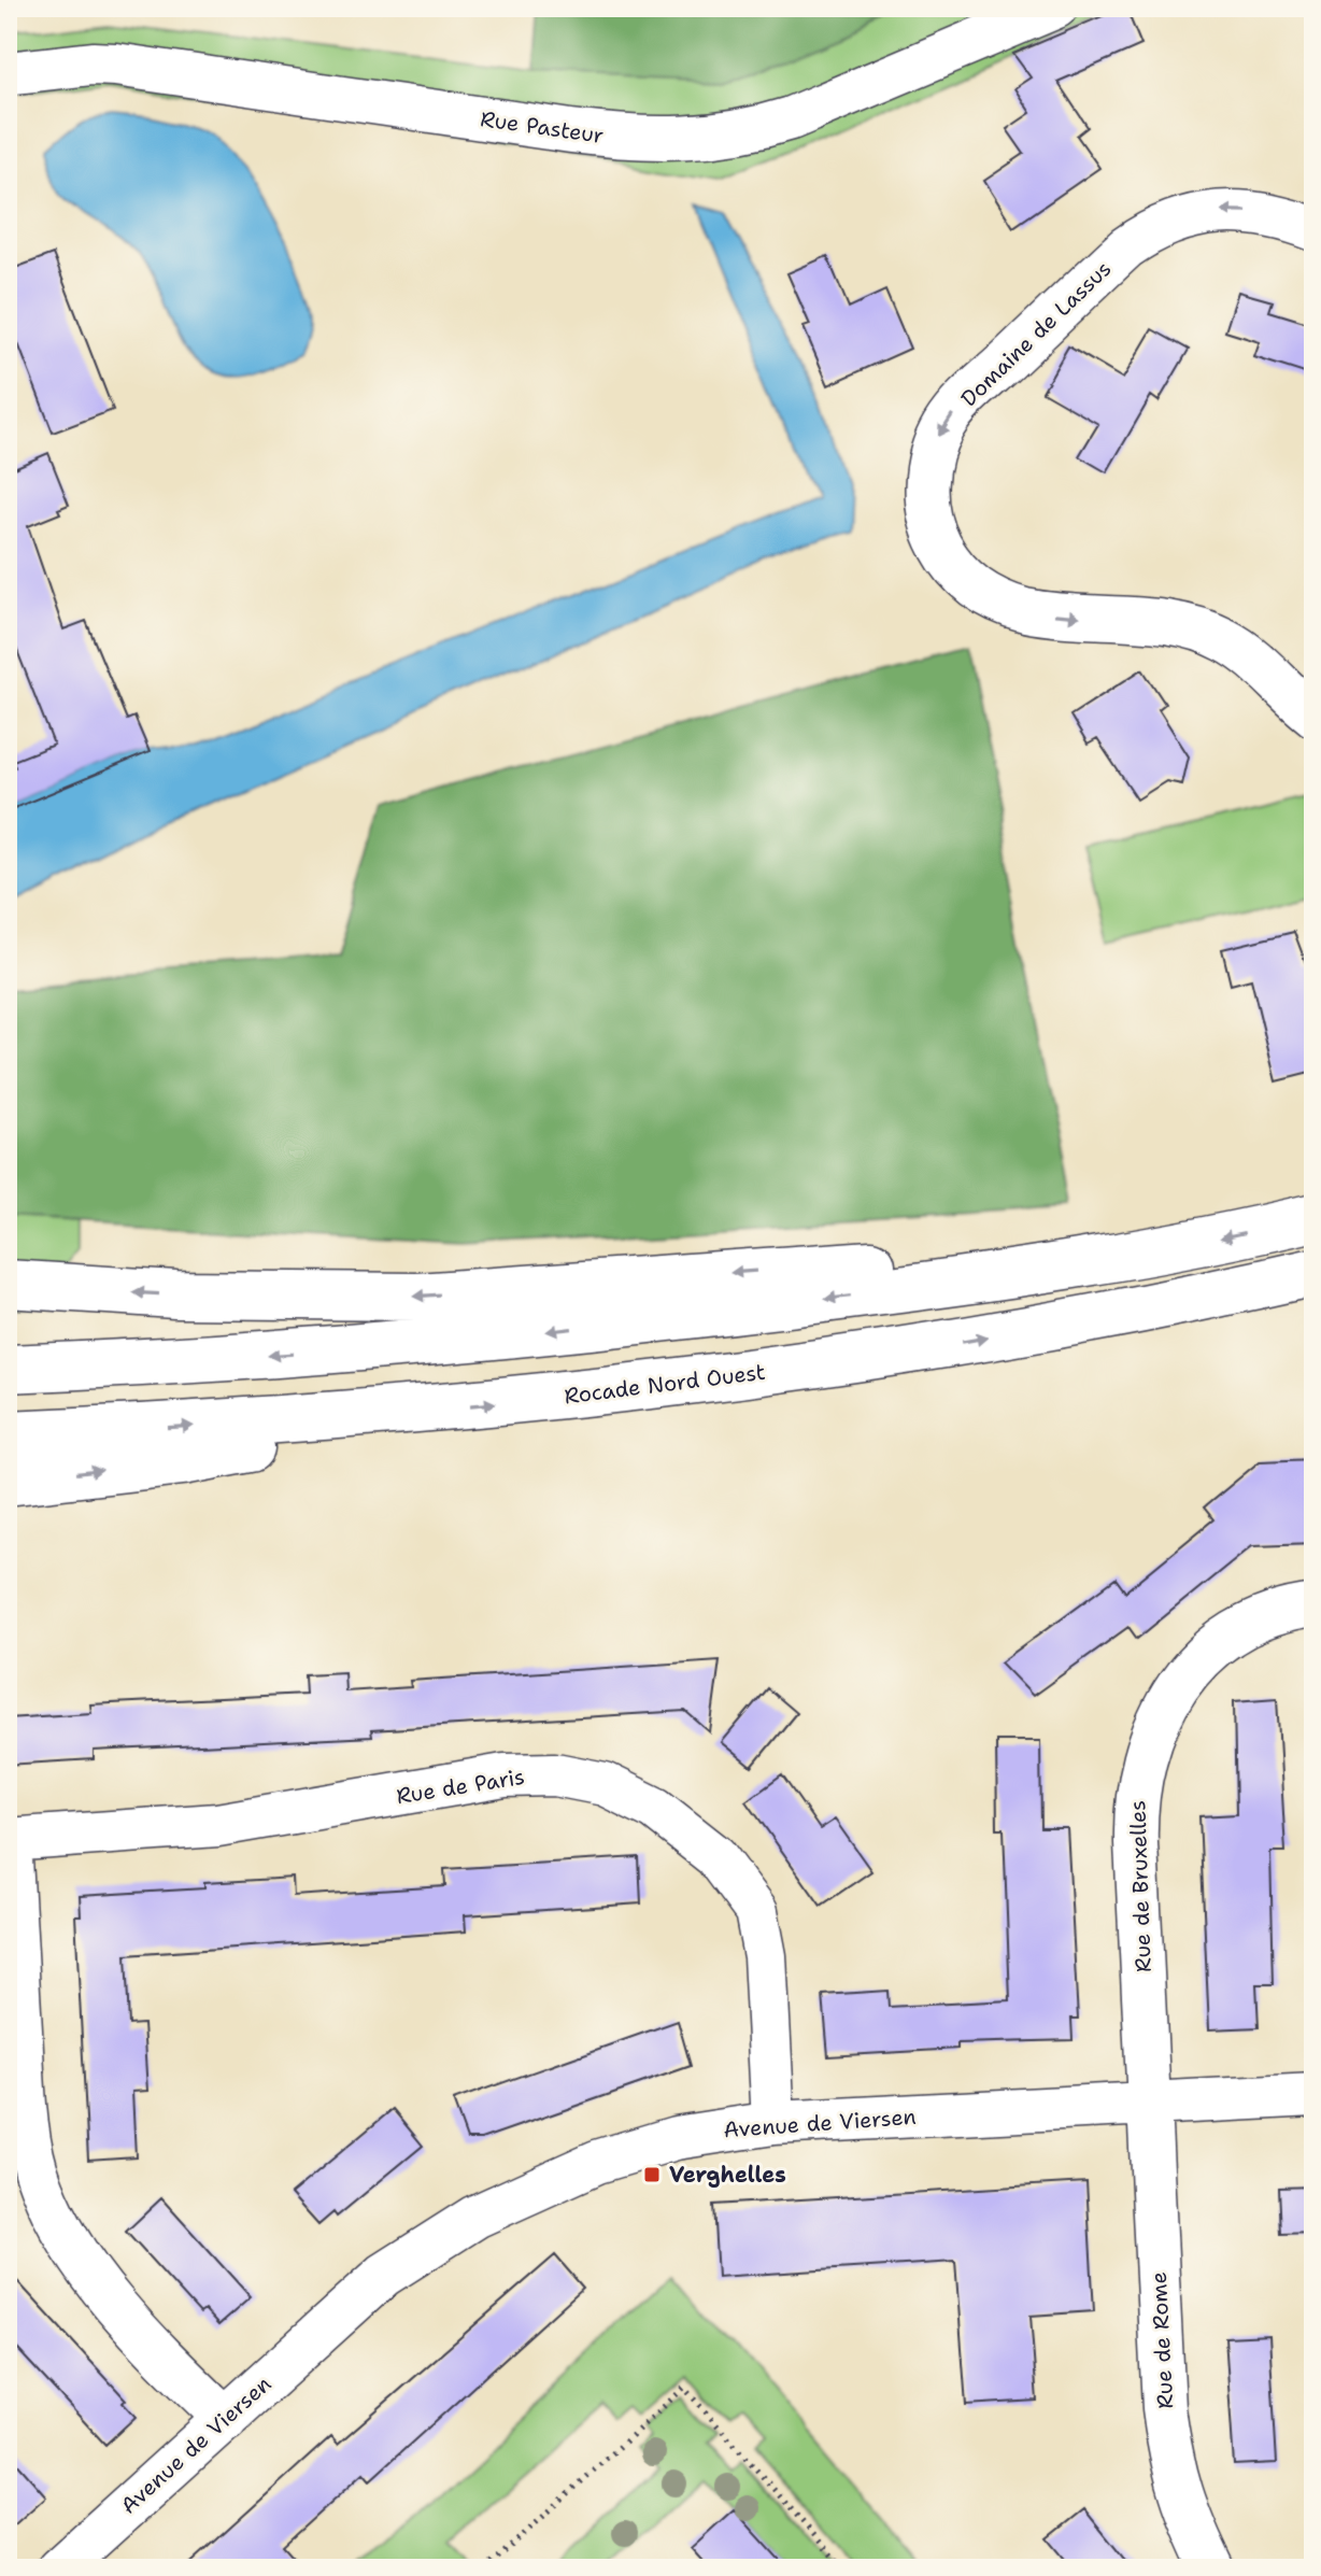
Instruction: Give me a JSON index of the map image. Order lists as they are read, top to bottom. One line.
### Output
{"streets":{"highway":["Rocade Nord Ouest"],"street":["Rue Pasteur","Domaine de Lassus","Rue de Paris","Rue de Bruxelles","Avenue de Viersen","Rue de Rome"]},"crossings":[["Rue de Paris","Avenue de Viersen"],["Rue de Bruxelles","Avenue de Viersen"],["Rue de Bruxelles","Rue de Rome"],["Avenue de Viersen","Rue de Rome"]],"places":{"transit":["Verghelles"]}}
